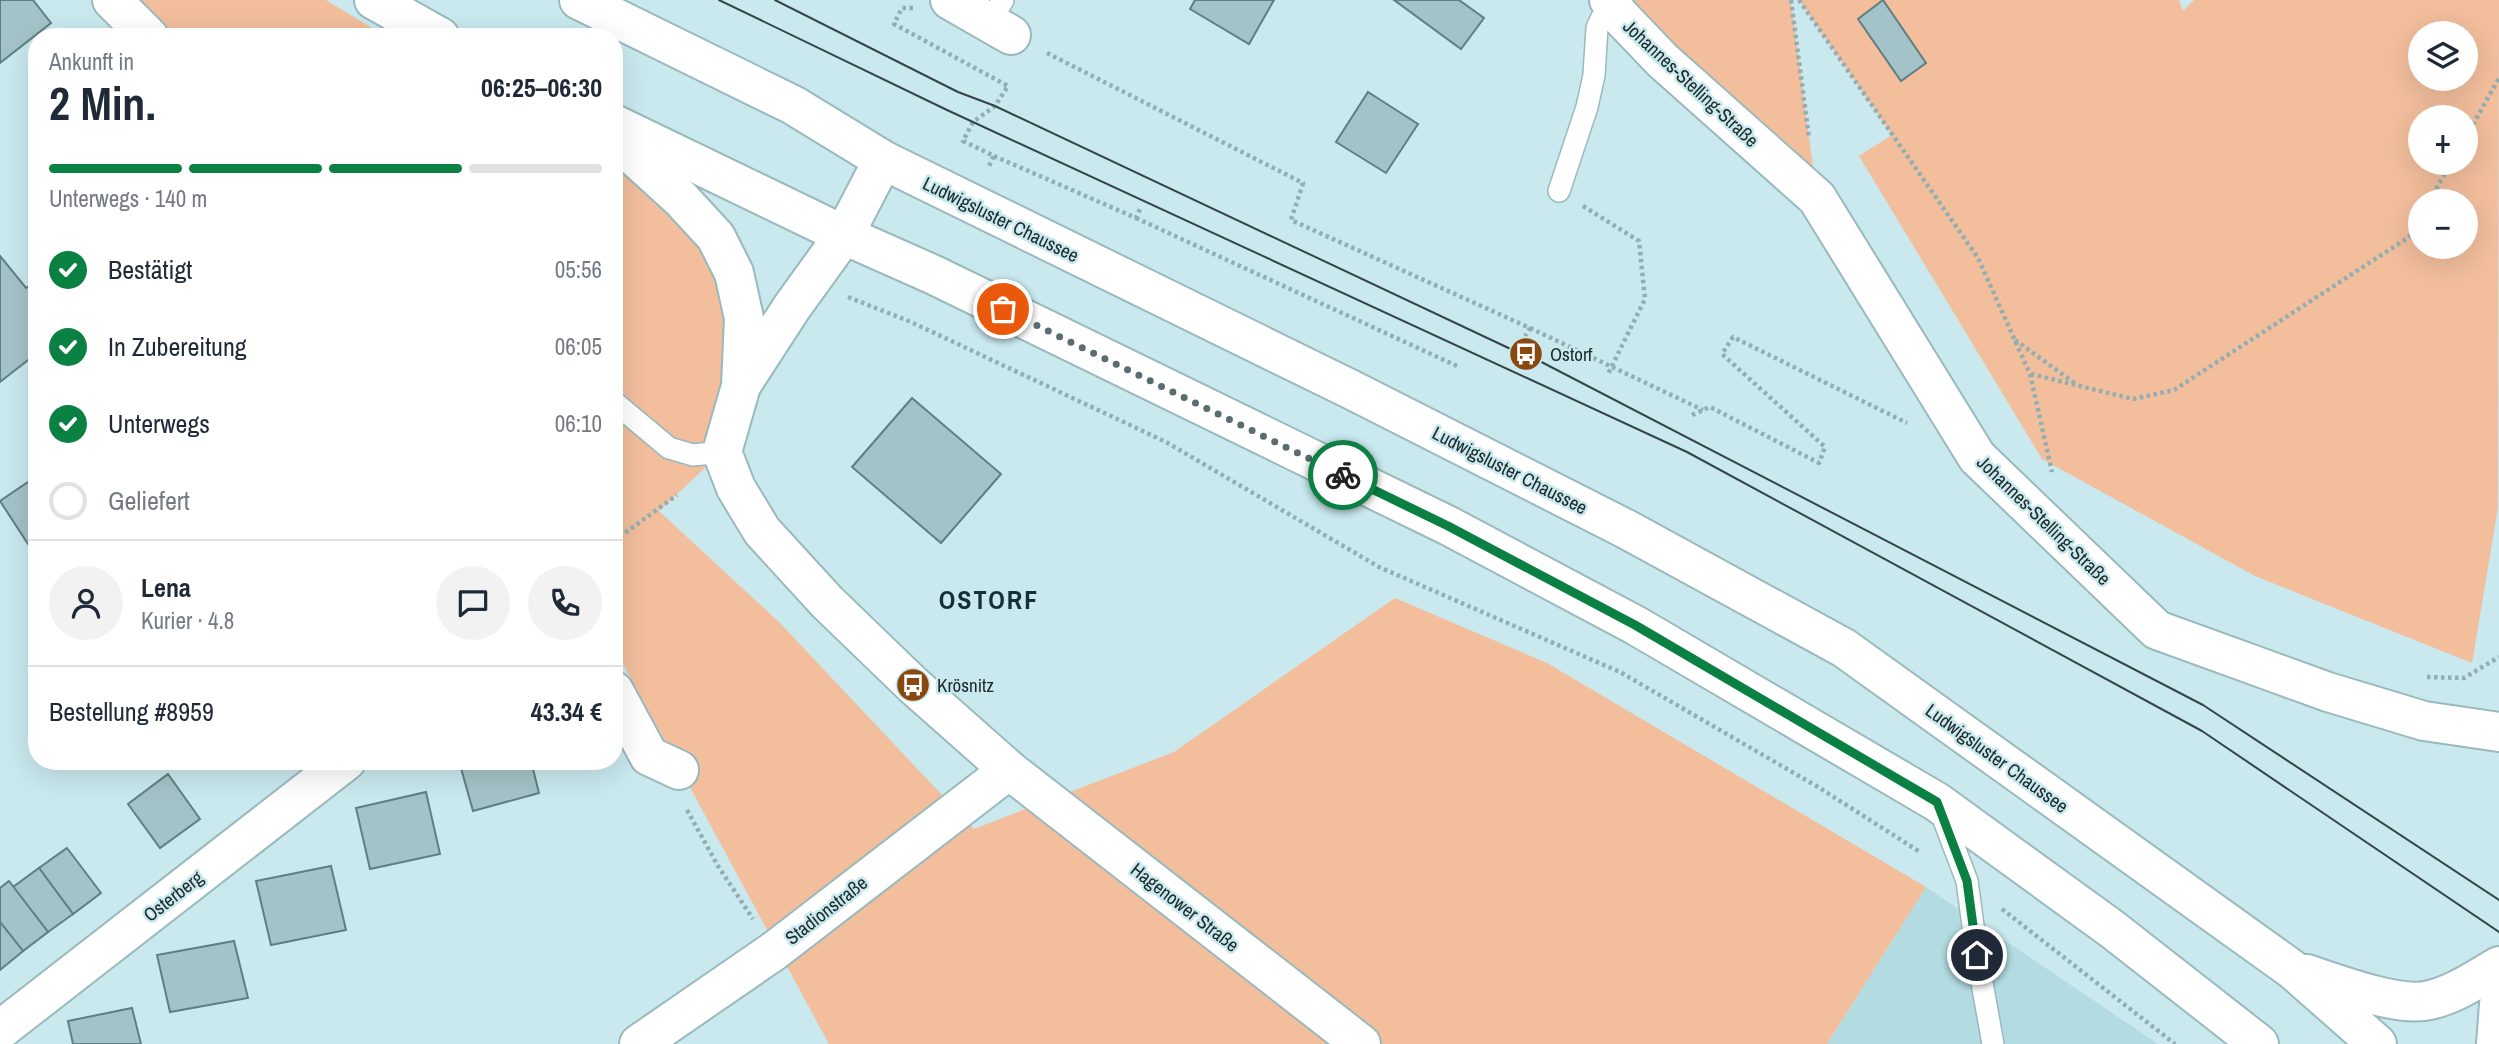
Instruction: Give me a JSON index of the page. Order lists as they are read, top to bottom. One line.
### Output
{"streets":{"street":["Johannes-Stelling-Straße","Ludwigsluster Chaussee","Osterberg","Hagenower Straße","Stadionstraße"]},"crossings":[["Hagenower Straße","Stadionstraße"]],"districts":["OSTORF"],"places":{"bus stop":["Ostorf","Krösnitz"]},"page":{"map_buttons":["+","−"],"heading":["2 Min.","Ankunft in","06:25–06:30"],"panel":["Lena","Kurier · 4.8","Bestellung #8959","43.34 €"],"bar":"Unterwegs · 140 m","list":[["Bestätigt","05:56"],["In Zubereitung","06:05"],["Unterwegs","06:10"],"Geliefert"]}}
